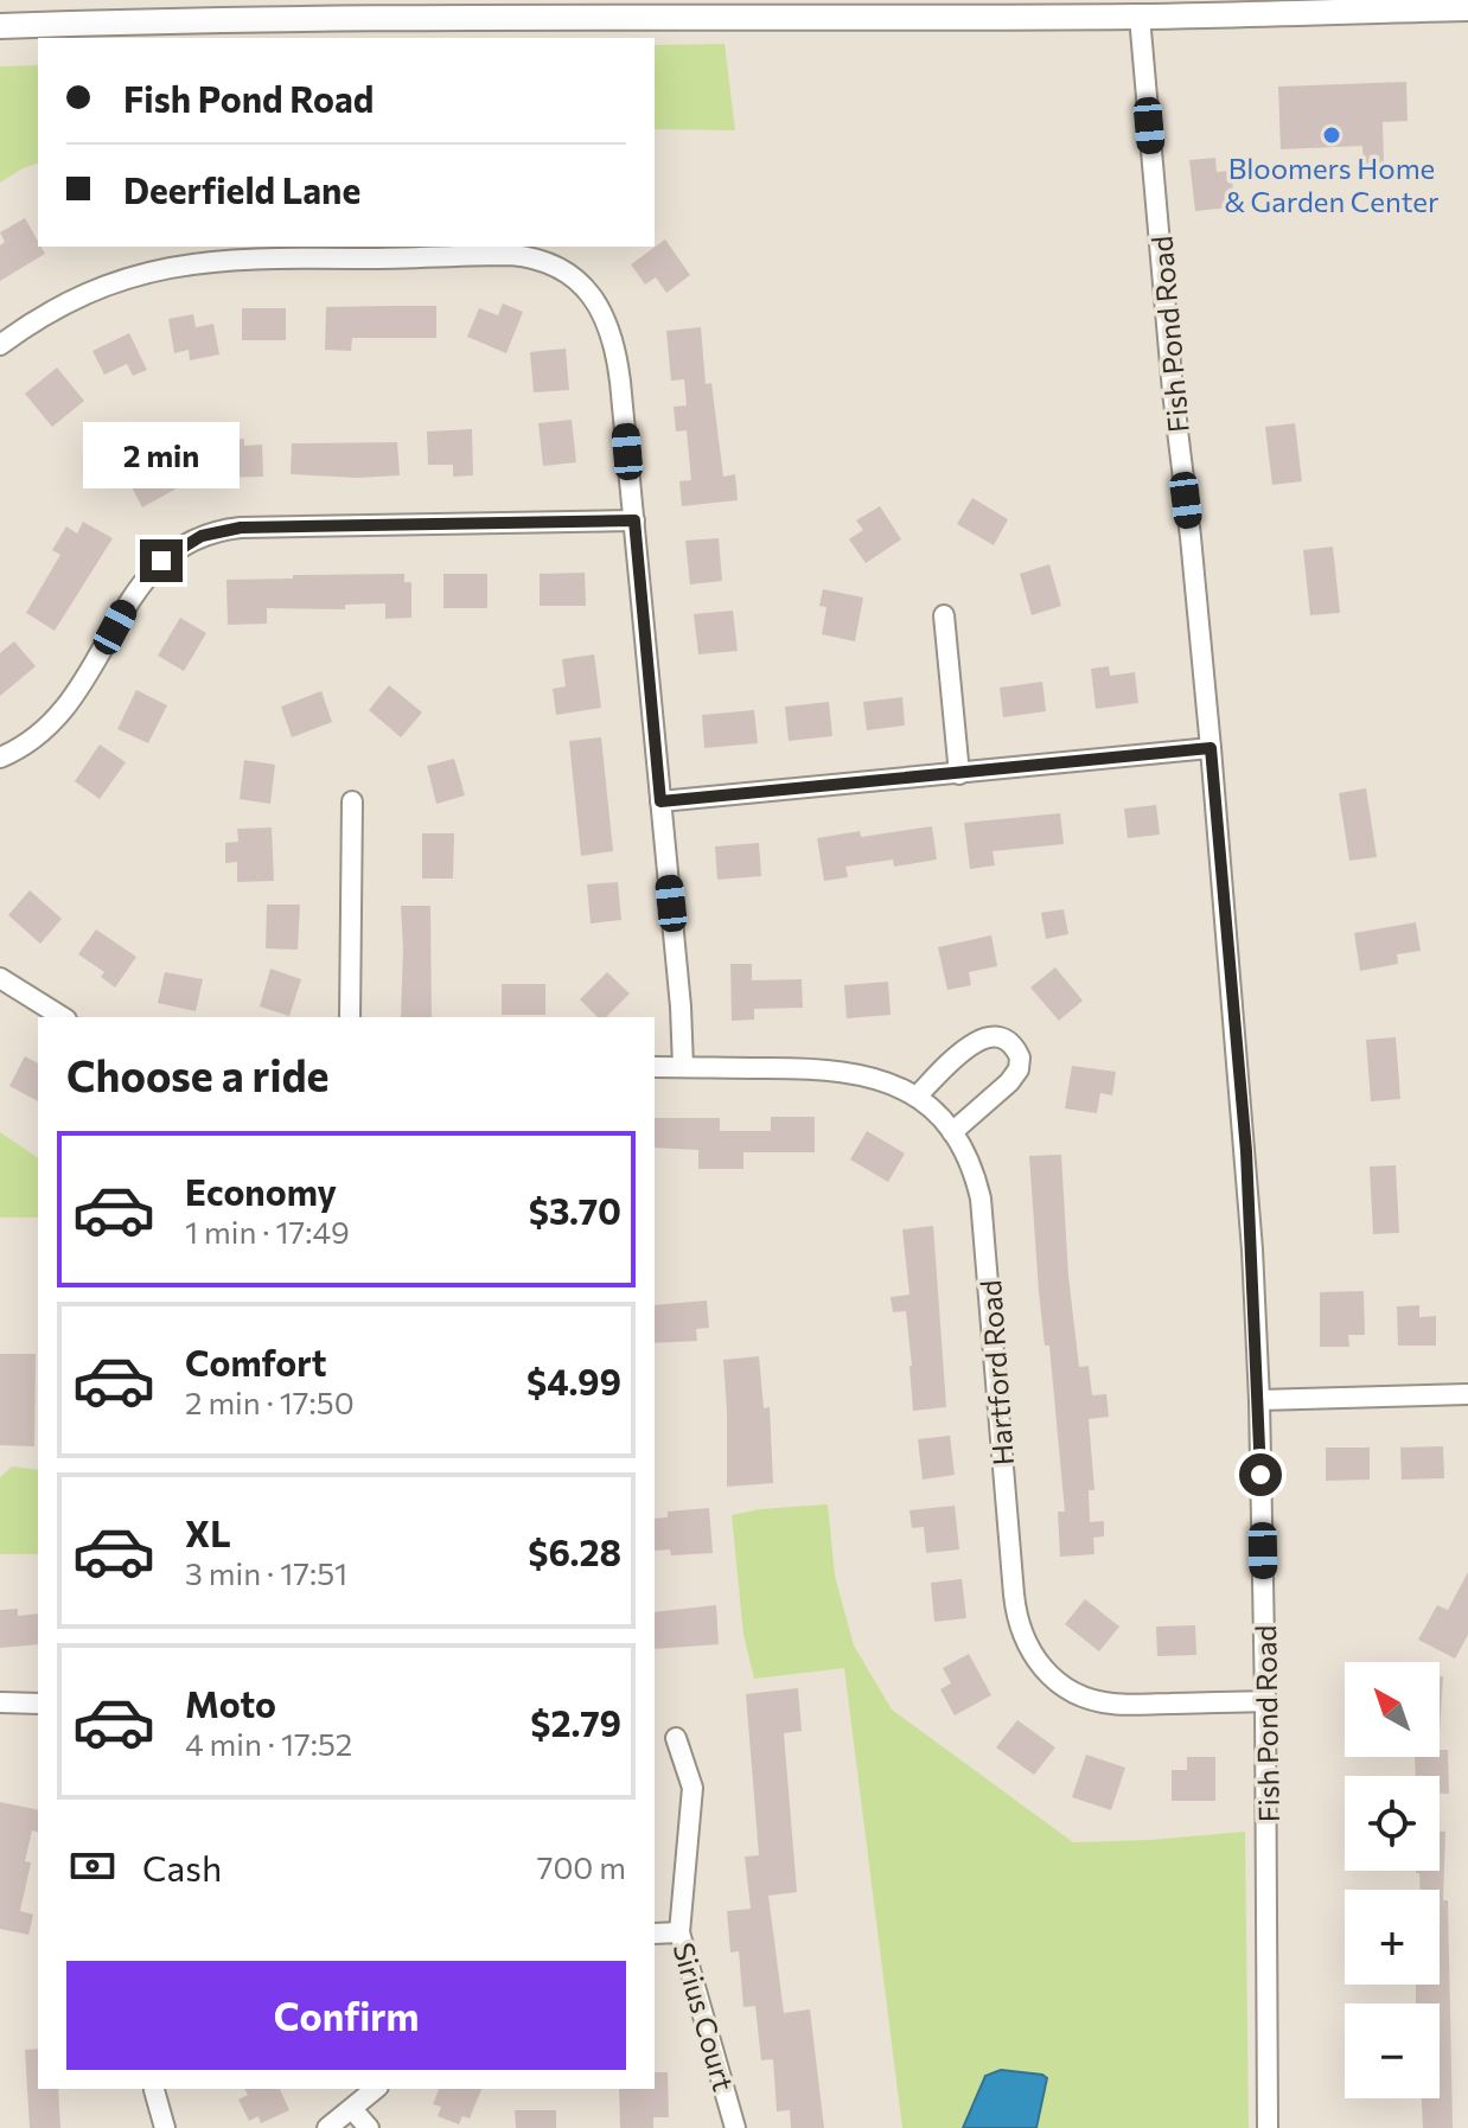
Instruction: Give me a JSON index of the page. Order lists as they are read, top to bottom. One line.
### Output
{"streets":{"street":["Fish Pond Road","Hartford Road","Sirius Court"]},"crossings":[["Fish Pond Road","Hartford Road"]],"places":["Bloomers Home & Garden Center"],"north":"top left","page":{"banner":["Fish Pond Road","Deerfield Lane"],"bubble":"2 min","heading":"Choose a ride","list":[{"name":"Economy","note":"1 min · 17:49","value":"$3.70"},{"name":"Comfort","note":"2 min · 17:50","value":"$4.99"},{"name":"XL","note":"3 min · 17:51","value":"$6.28"},{"name":"Moto","note":"4 min · 17:52","value":"$2.79"}],"map_buttons":["+","−"],"pay":["Cash","700 m"],"buttons":"Confirm"}}
